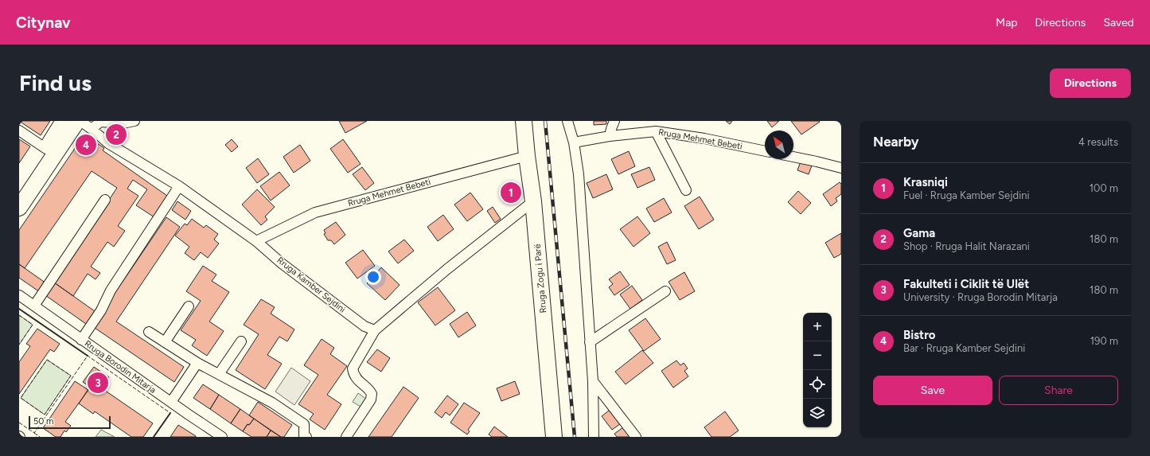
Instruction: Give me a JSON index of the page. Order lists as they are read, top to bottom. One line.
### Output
{"streets":{"main road":["Rruga Zogu i Parë"],"street":["Rruga Mehmet Bebeti","Rruga Kamber Sejdini","Rruga Borodin Mitarja"]},"crossings":[["Rruga Mehmet Bebeti","Rruga Zogu i Parë"],["Rruga Mehmet Bebeti","Rruga Kamber Sejdini"]],"scale_bar":"50 m","north":"top left","page":{"header":"Citynav","nav":["Map","Directions","Saved"],"buttons":["Directions",["Save","Share"]],"title":"Find us","heading":["Nearby","4 results"],"pins":["2","4","1","3"],"list":[{"mark":"1","name":"Krasniqi","note":"Fuel · Rruga Kamber Sejdini","value":"100 m"},{"mark":"2","name":"Gama","note":"Shop · Rruga Halit Narazani","value":"180 m"},{"mark":"3","name":"Fakulteti i Ciklit të Ulët","note":"University · Rruga Borodin Mitarja","value":"180 m"},{"mark":"4","name":"Bistro","note":"Bar · Rruga Kamber Sejdini","value":"190 m"}],"map_buttons":["+","−"],"scale":"50 m"}}
